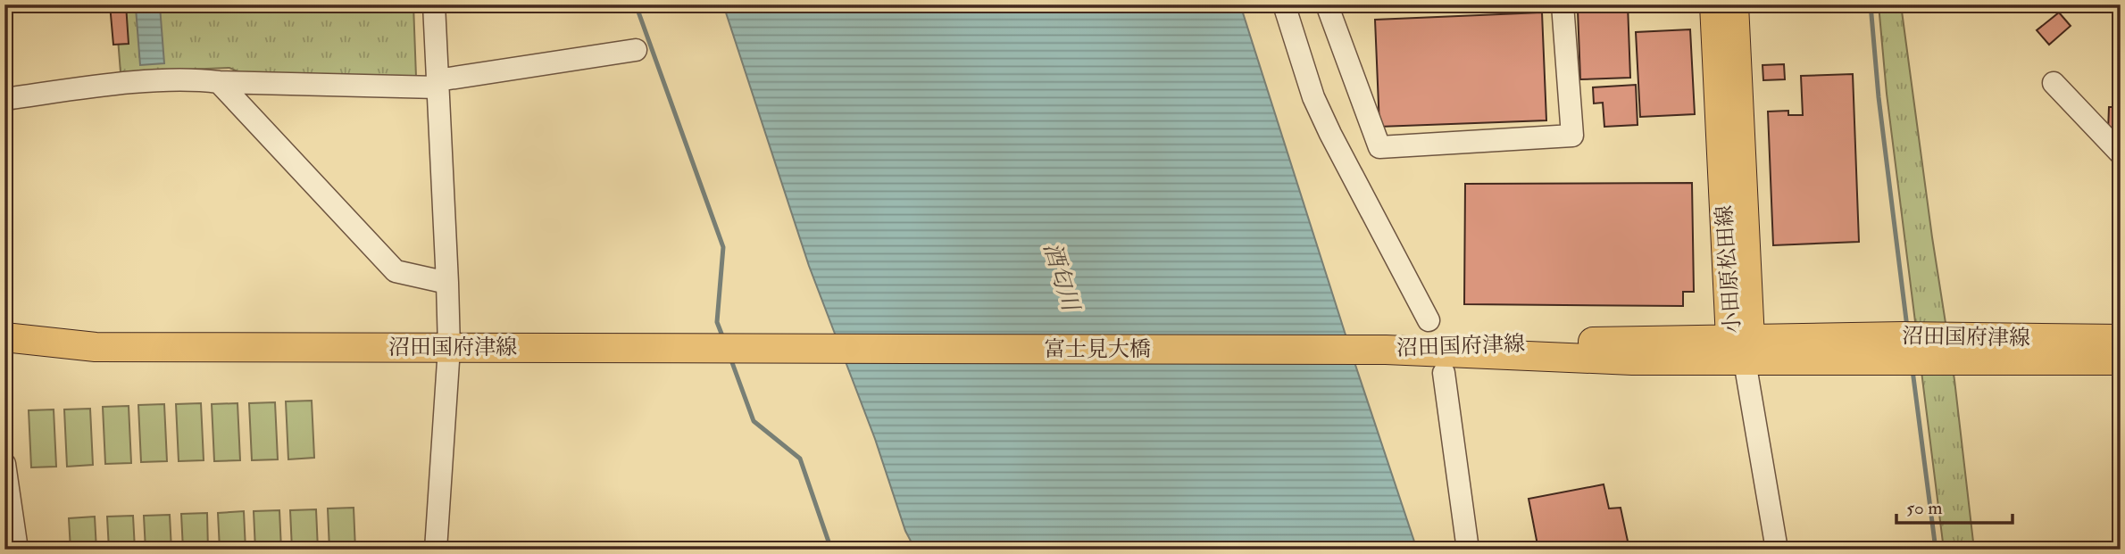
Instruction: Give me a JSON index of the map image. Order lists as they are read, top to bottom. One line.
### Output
{"streets":{"main road":["小田原松田線","沼田国府津線","富士見大橋"]},"crossings":[["小田原松田線","沼田国府津線"],["沼田国府津線","富士見大橋"]],"water":["酒匂川"],"scale_bar":"50 m"}
